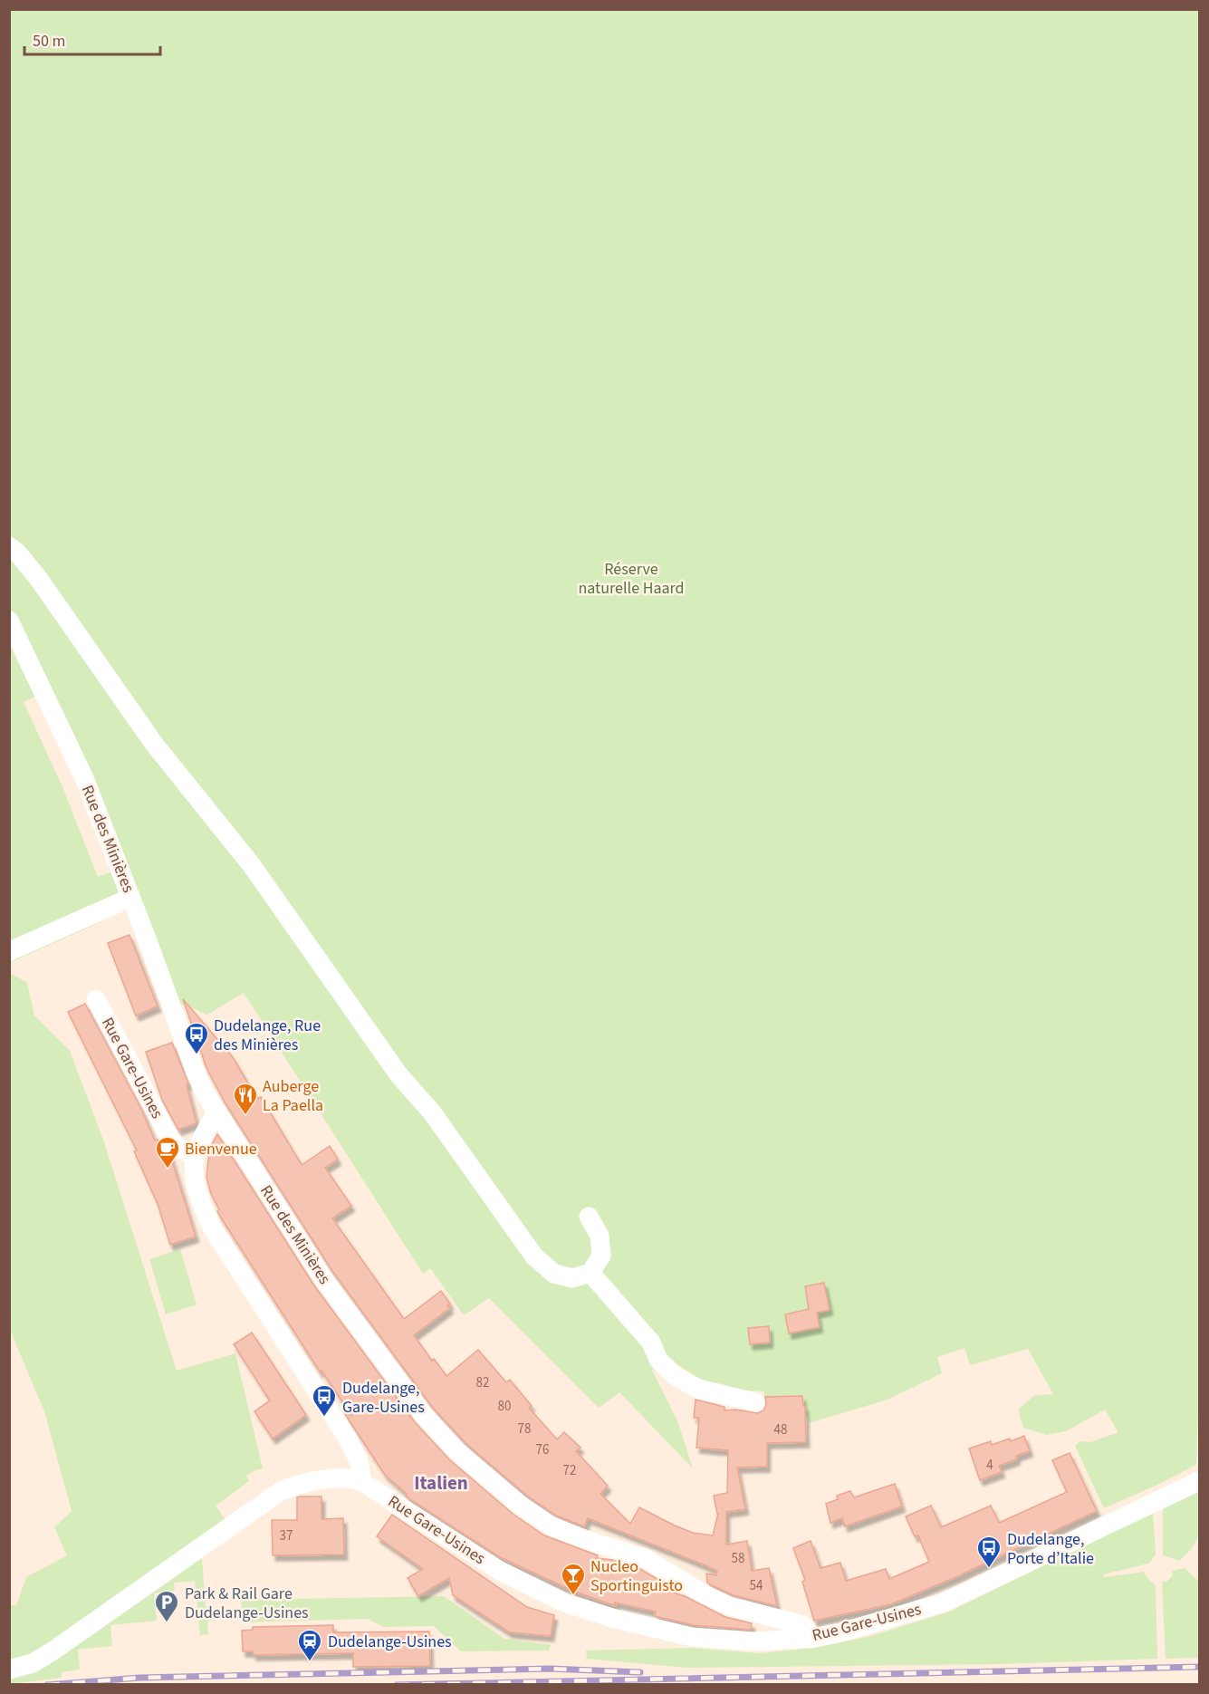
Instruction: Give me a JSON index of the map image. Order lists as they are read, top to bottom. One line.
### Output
{"streets":{"street":["Rue des Minières","Rue Gare-Usines"]},"crossings":[["Rue des Minières","Rue Gare-Usines"]],"districts":["Italien"],"parks":["Réserve naturelle Haard"],"places":{"bus stop":["Dudelange, Rue des Minières","Dudelange, Gare-Usines","Dudelange, Porte d’Italie"],"restaurant":["Auberge La Paella"],"cafe":["Bienvenue"],"bar":["Nucleo Sportinguisto"],"parking":["Park & Rail Gare Dudelange-Usines"],"station":["Dudelange-Usines"]},"house_numbers":["82","80","78","48","76","4","72","37","58","54"],"scale_bar":"50 m"}
